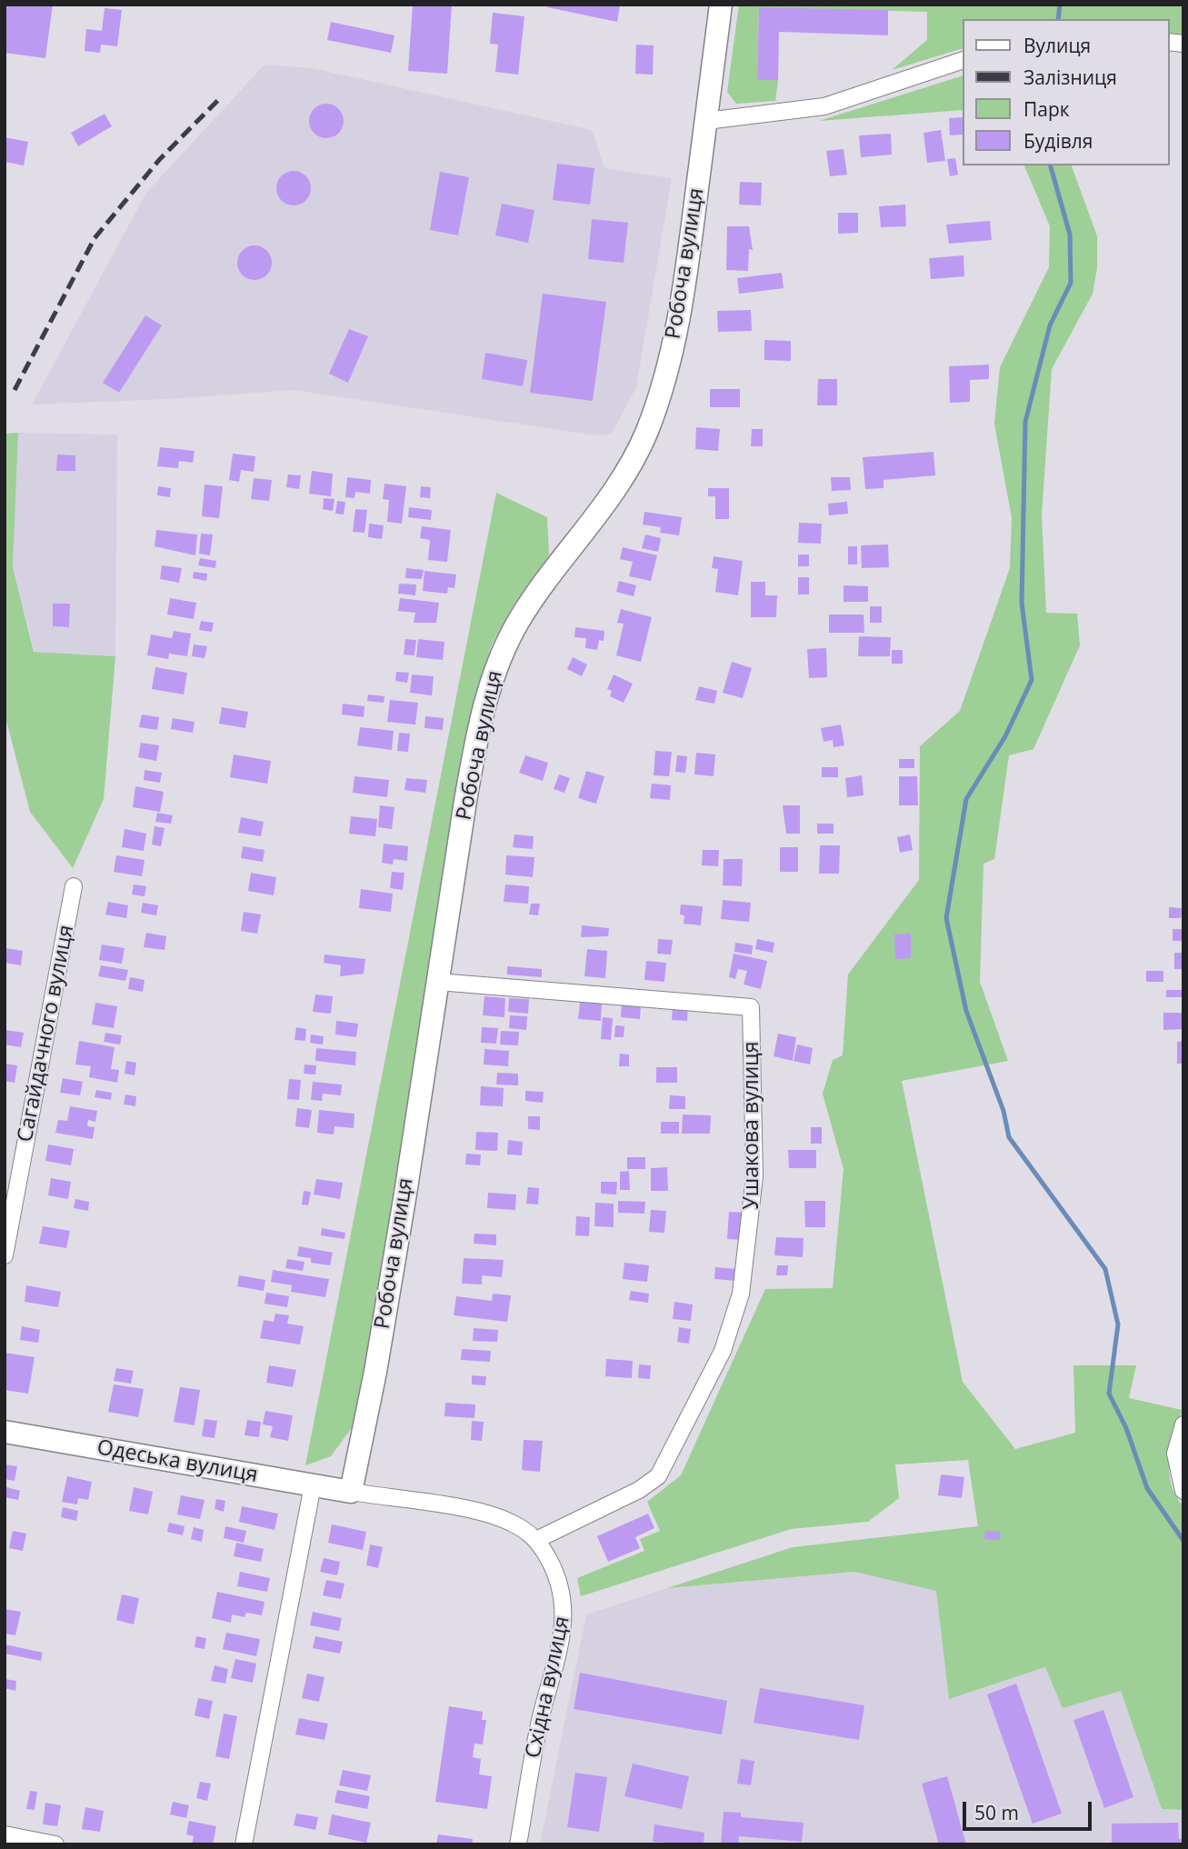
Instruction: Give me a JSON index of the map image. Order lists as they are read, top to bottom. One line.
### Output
{"streets":{"street":["Робоча вулиця","Сагайдачного вулиця","Ушакова вулиця","Одеська вулиця","Східна вулиця"]},"crossings":[["Робоча вулиця","Ушакова вулиця"],["Робоча вулиця","Одеська вулиця"],["Робоча вулиця","Східна вулиця"],["Ушакова вулиця","Східна вулиця"],["Одеська вулиця","Східна вулиця"]],"legend":["Вулиця","Залізниця","Парк","Будівля"],"scale_bar":"50 m"}
